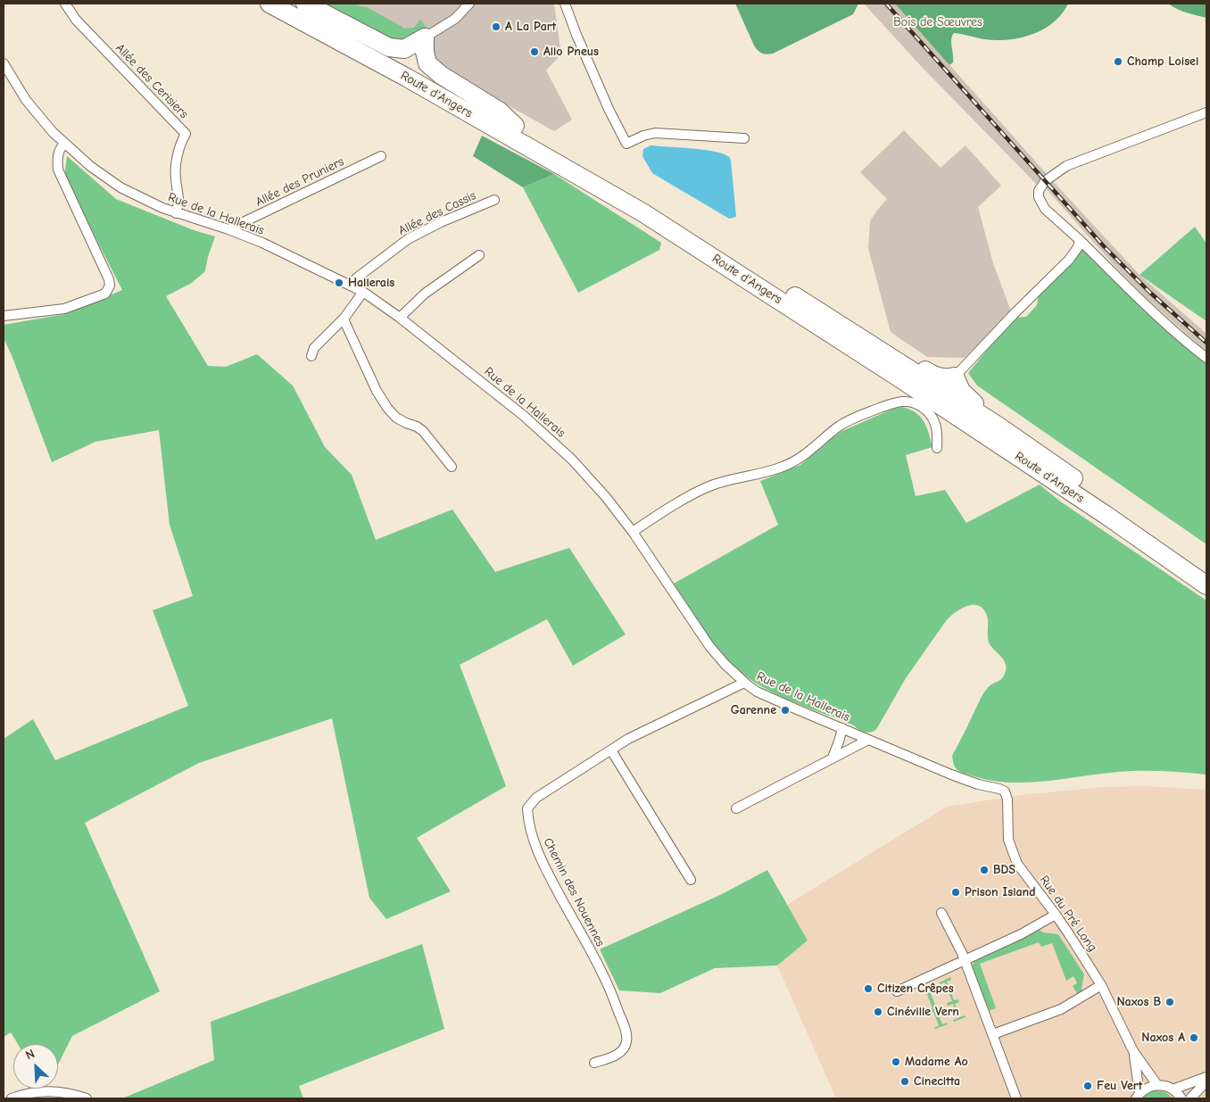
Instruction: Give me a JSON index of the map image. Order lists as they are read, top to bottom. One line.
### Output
{"streets":{"highway":["Route d'Angers"],"street":["Allée des Cerisiers","Allée des Pruniers","Allée des Cassis","Rue de la Hallerais","Chemin des Nouennes","Rue du Pré Long"]},"crossings":[["Allée des Cerisiers","Rue de la Hallerais"],["Allée des Pruniers","Rue de la Hallerais"],["Allée des Cassis","Rue de la Hallerais"],["Rue de la Hallerais","Chemin des Nouennes"],["Rue de la Hallerais","Rue du Pré Long"]],"parks":["Bois de Sœuvres"],"places":["A La Part","Allo Pneus","Champ Loisel","Hallerais","Garenne","BDS","Prison Island","Citizen Crêpes","Naxos B","Cinéville Vern","Naxos A","Madame Ao","Cinecitta","Feu Vert"],"north":"top left"}
